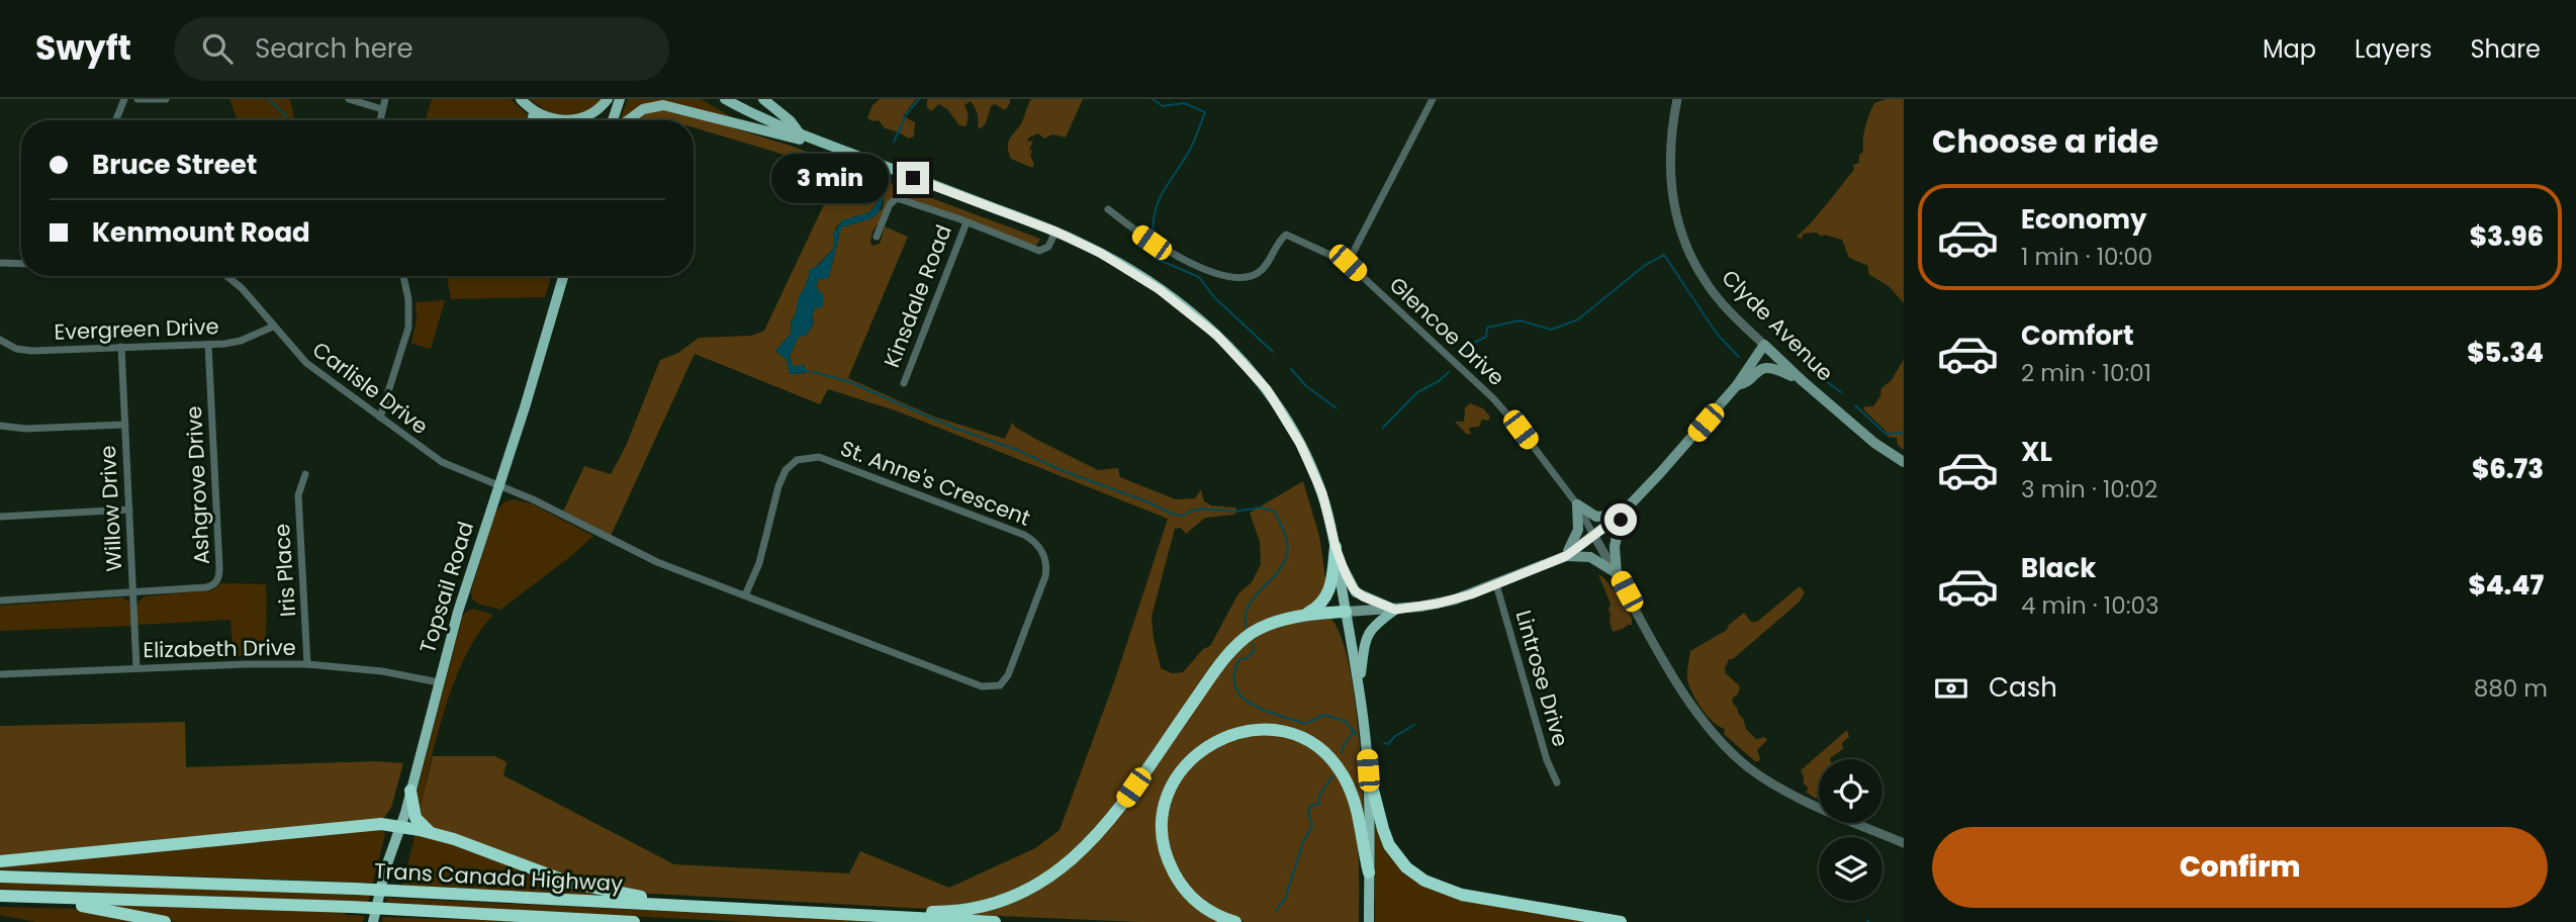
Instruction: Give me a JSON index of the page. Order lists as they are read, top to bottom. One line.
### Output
{"streets":{"highway":["Trans Canada Highway"],"main road":["Clyde Avenue","Topsail Road"],"street":["Kinsdale Road","Evergreen Drive","Glencoe Drive","Carlisle Drive","St. Anne's Crescent","Ashgrove Drive","Willow Drive","Iris Place","Elizabeth Drive","Lintrose Drive"]},"crossings":[["Evergreen Drive","Carlisle Drive"],["Evergreen Drive","Ashgrove Drive"],["Evergreen Drive","Willow Drive"],["Carlisle Drive","St. Anne's Crescent"],["Carlisle Drive","Topsail Road"],["St. Anne's Crescent","Topsail Road"],["Ashgrove Drive","Willow Drive"],["Willow Drive","Elizabeth Drive"],["Iris Place","Elizabeth Drive"],["Topsail Road","Elizabeth Drive"]],"page":{"header":"Swyft","search":"Search here","nav":["Map","Layers","Share"],"heading":"Choose a ride","banner":["Bruce Street","Kenmount Road"],"bubble":"3 min","list":[{"name":"Economy","note":"1 min · 10:00","value":"$3.96"},{"name":"Comfort","note":"2 min · 10:01","value":"$5.34"},{"name":"XL","note":"3 min · 10:02","value":"$6.73"},{"name":"Black","note":"4 min · 10:03","value":"$4.47"}],"pay":["Cash","880 m"],"buttons":"Confirm"}}
